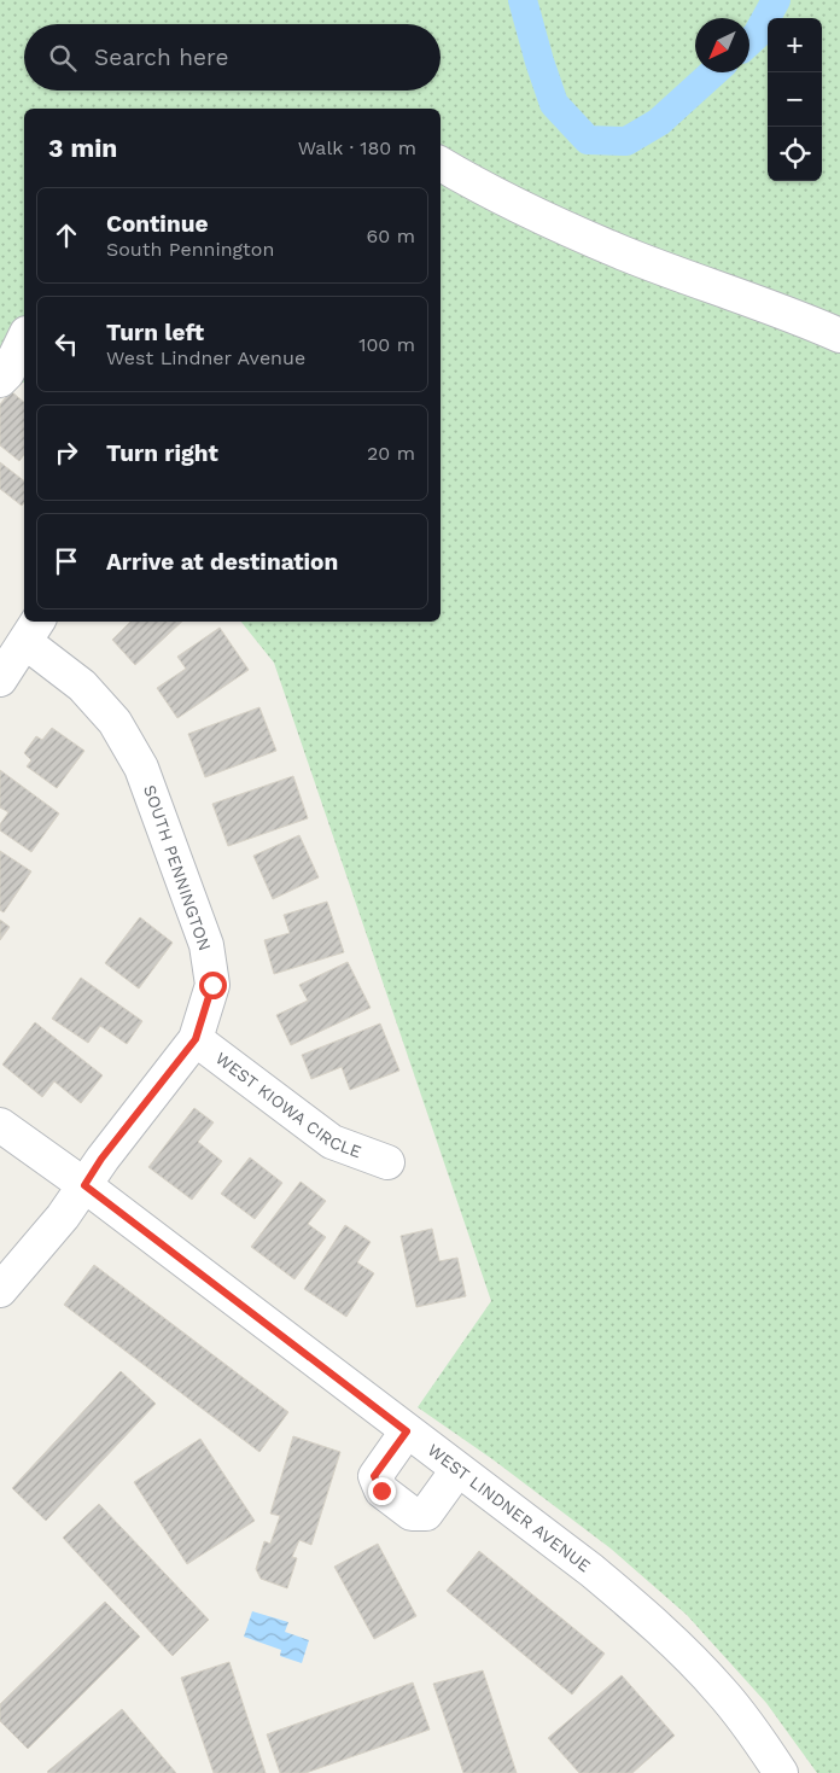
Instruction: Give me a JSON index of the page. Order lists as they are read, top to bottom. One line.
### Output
{"streets":{"street":["SOUTH PENNINGTON","WEST KIOWA CIRCLE","WEST LINDNER AVENUE"]},"crossings":[["SOUTH PENNINGTON","WEST KIOWA CIRCLE"],["SOUTH PENNINGTON","WEST LINDNER AVENUE"]],"north":"bottom left","page":{"map_buttons":["+","−"],"search":"Search here","heading":["3 min","Walk · 180 m"],"list":[["Continue","South Pennington","60 m"],["Turn left","West Lindner Avenue","100 m"],["Turn right","20 m"],"Arrive at destination"]}}
